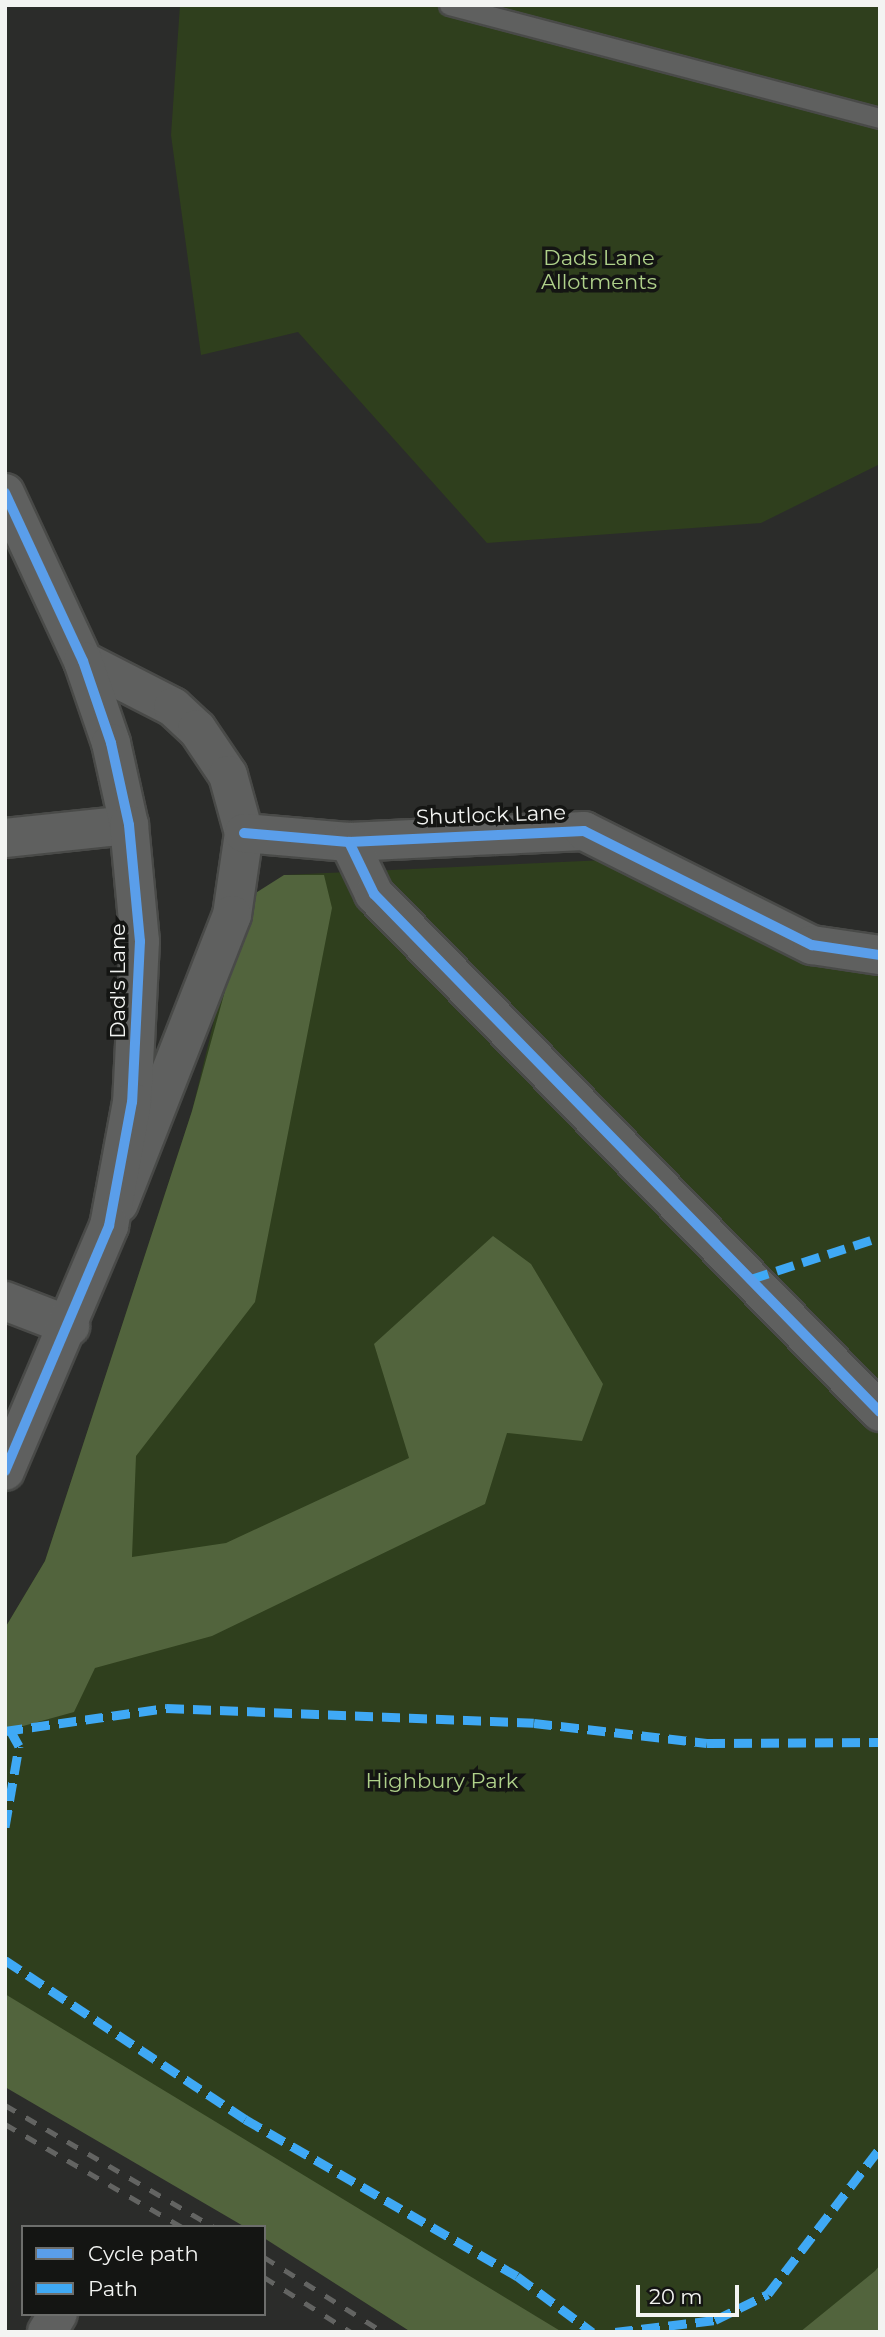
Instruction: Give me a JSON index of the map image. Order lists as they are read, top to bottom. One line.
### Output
{"streets":{"street":["Shutlock Lane","Dad's Lane"]},"parks":["Dads Lane Allotments","Highbury Park"],"legend":["Cycle path","Path"],"scale_bar":"20 m"}
